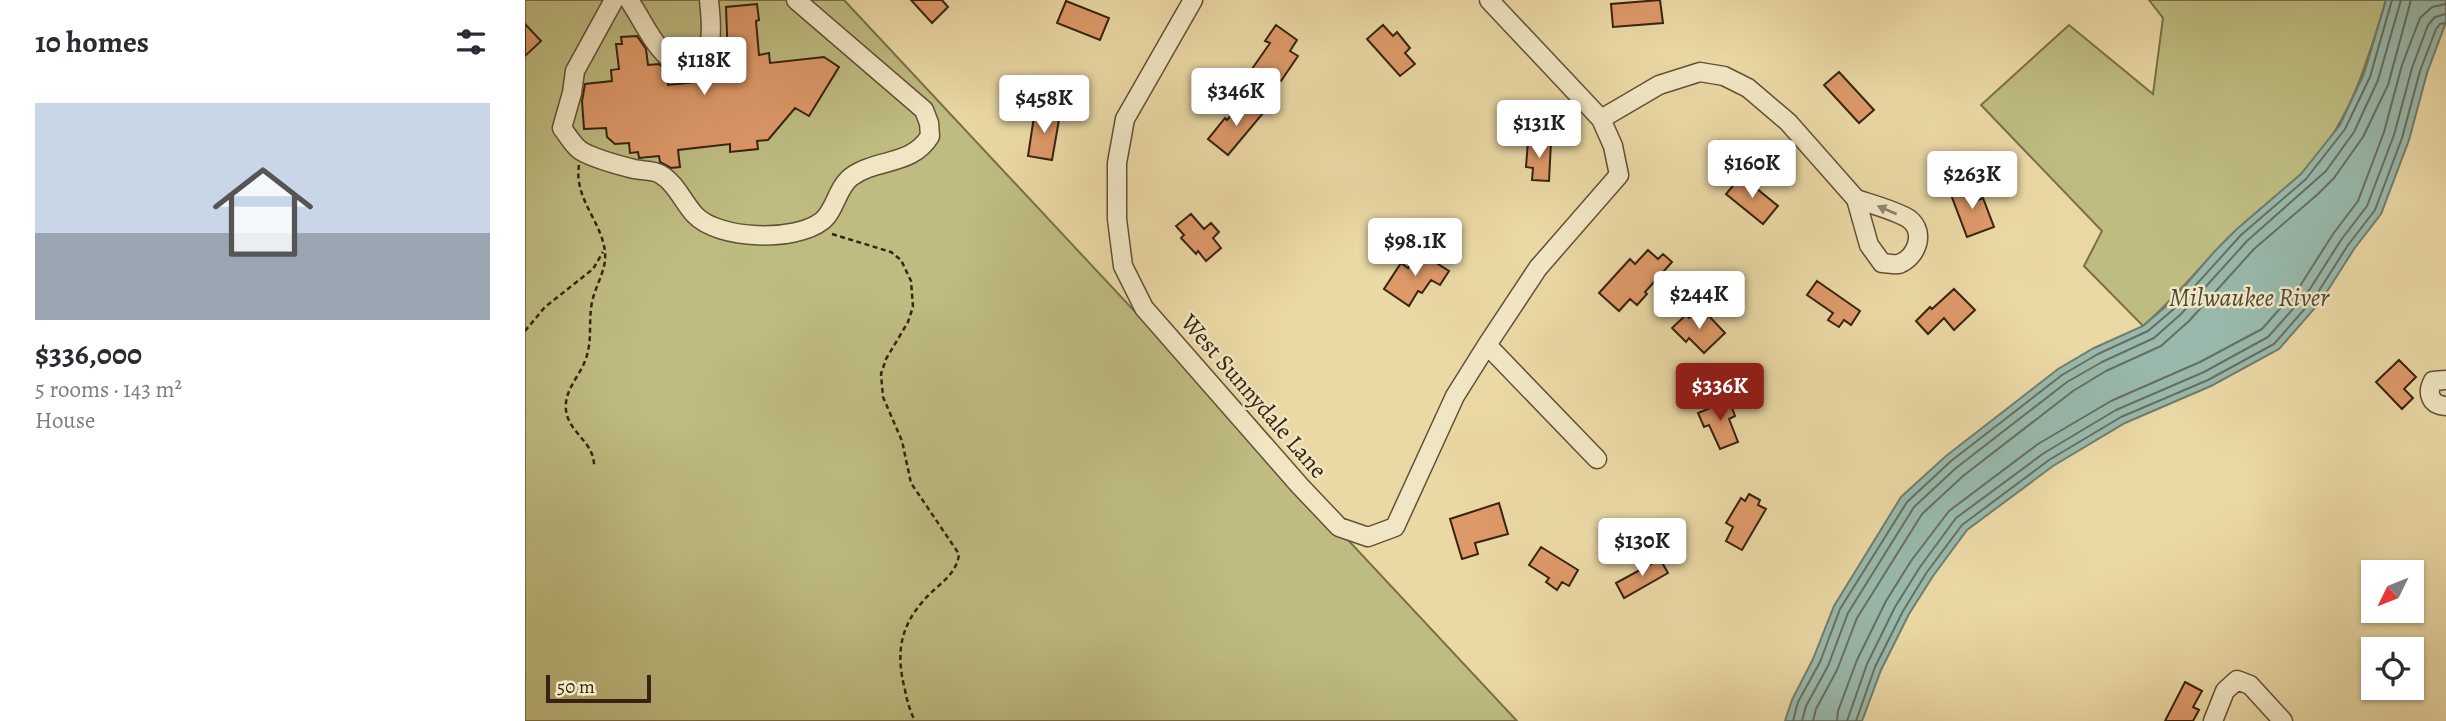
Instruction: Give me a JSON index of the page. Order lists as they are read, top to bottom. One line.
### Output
{"streets":{"street":["West Sunnydale Lane"]},"water":["Milwaukee River"],"scale_bar":"50 m","north":"bottom left","page":{"heading":"10 homes","price":["$118K","$346K","$458K","$131K","$160K","$263K","$98.1K","$244K","$336K","$130K"],"list":[{"name":"$336,000","note":"5 rooms · 143 m² · House"}],"scale":"50 m"}}
